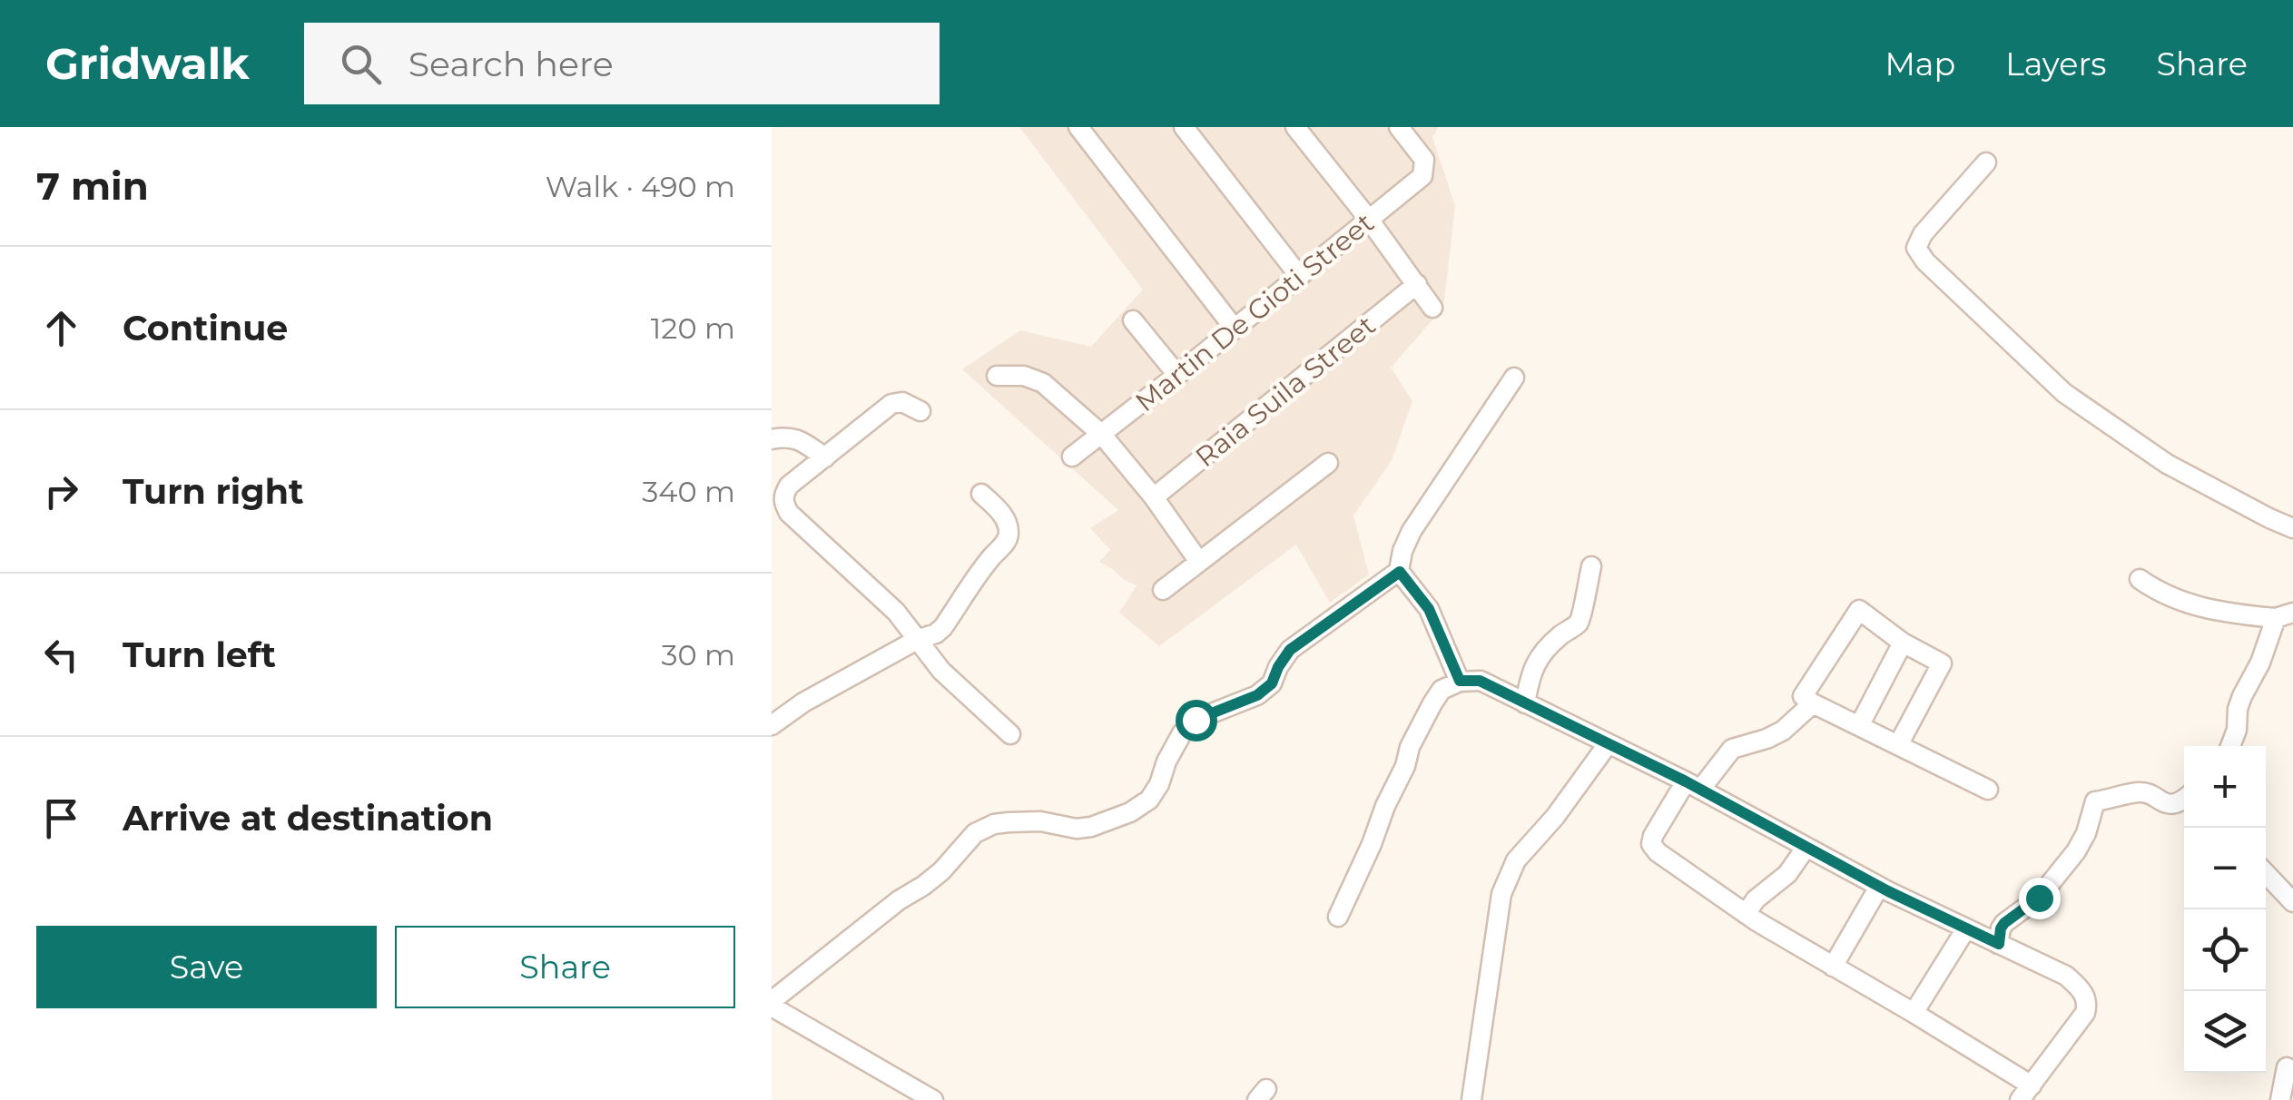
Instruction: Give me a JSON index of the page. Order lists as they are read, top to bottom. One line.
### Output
{"streets":{"street":["Martin De Gioti Street","Raia Suila Street"]},"page":{"header":"Gridwalk","search":"Search here","nav":["Map","Layers","Share"],"heading":["7 min","Walk · 490 m"],"list":[["Continue","120 m"],["Turn right","340 m"],["Turn left","30 m"],"Arrive at destination"],"map_buttons":["+","−"],"buttons":["Save","Share"]}}
